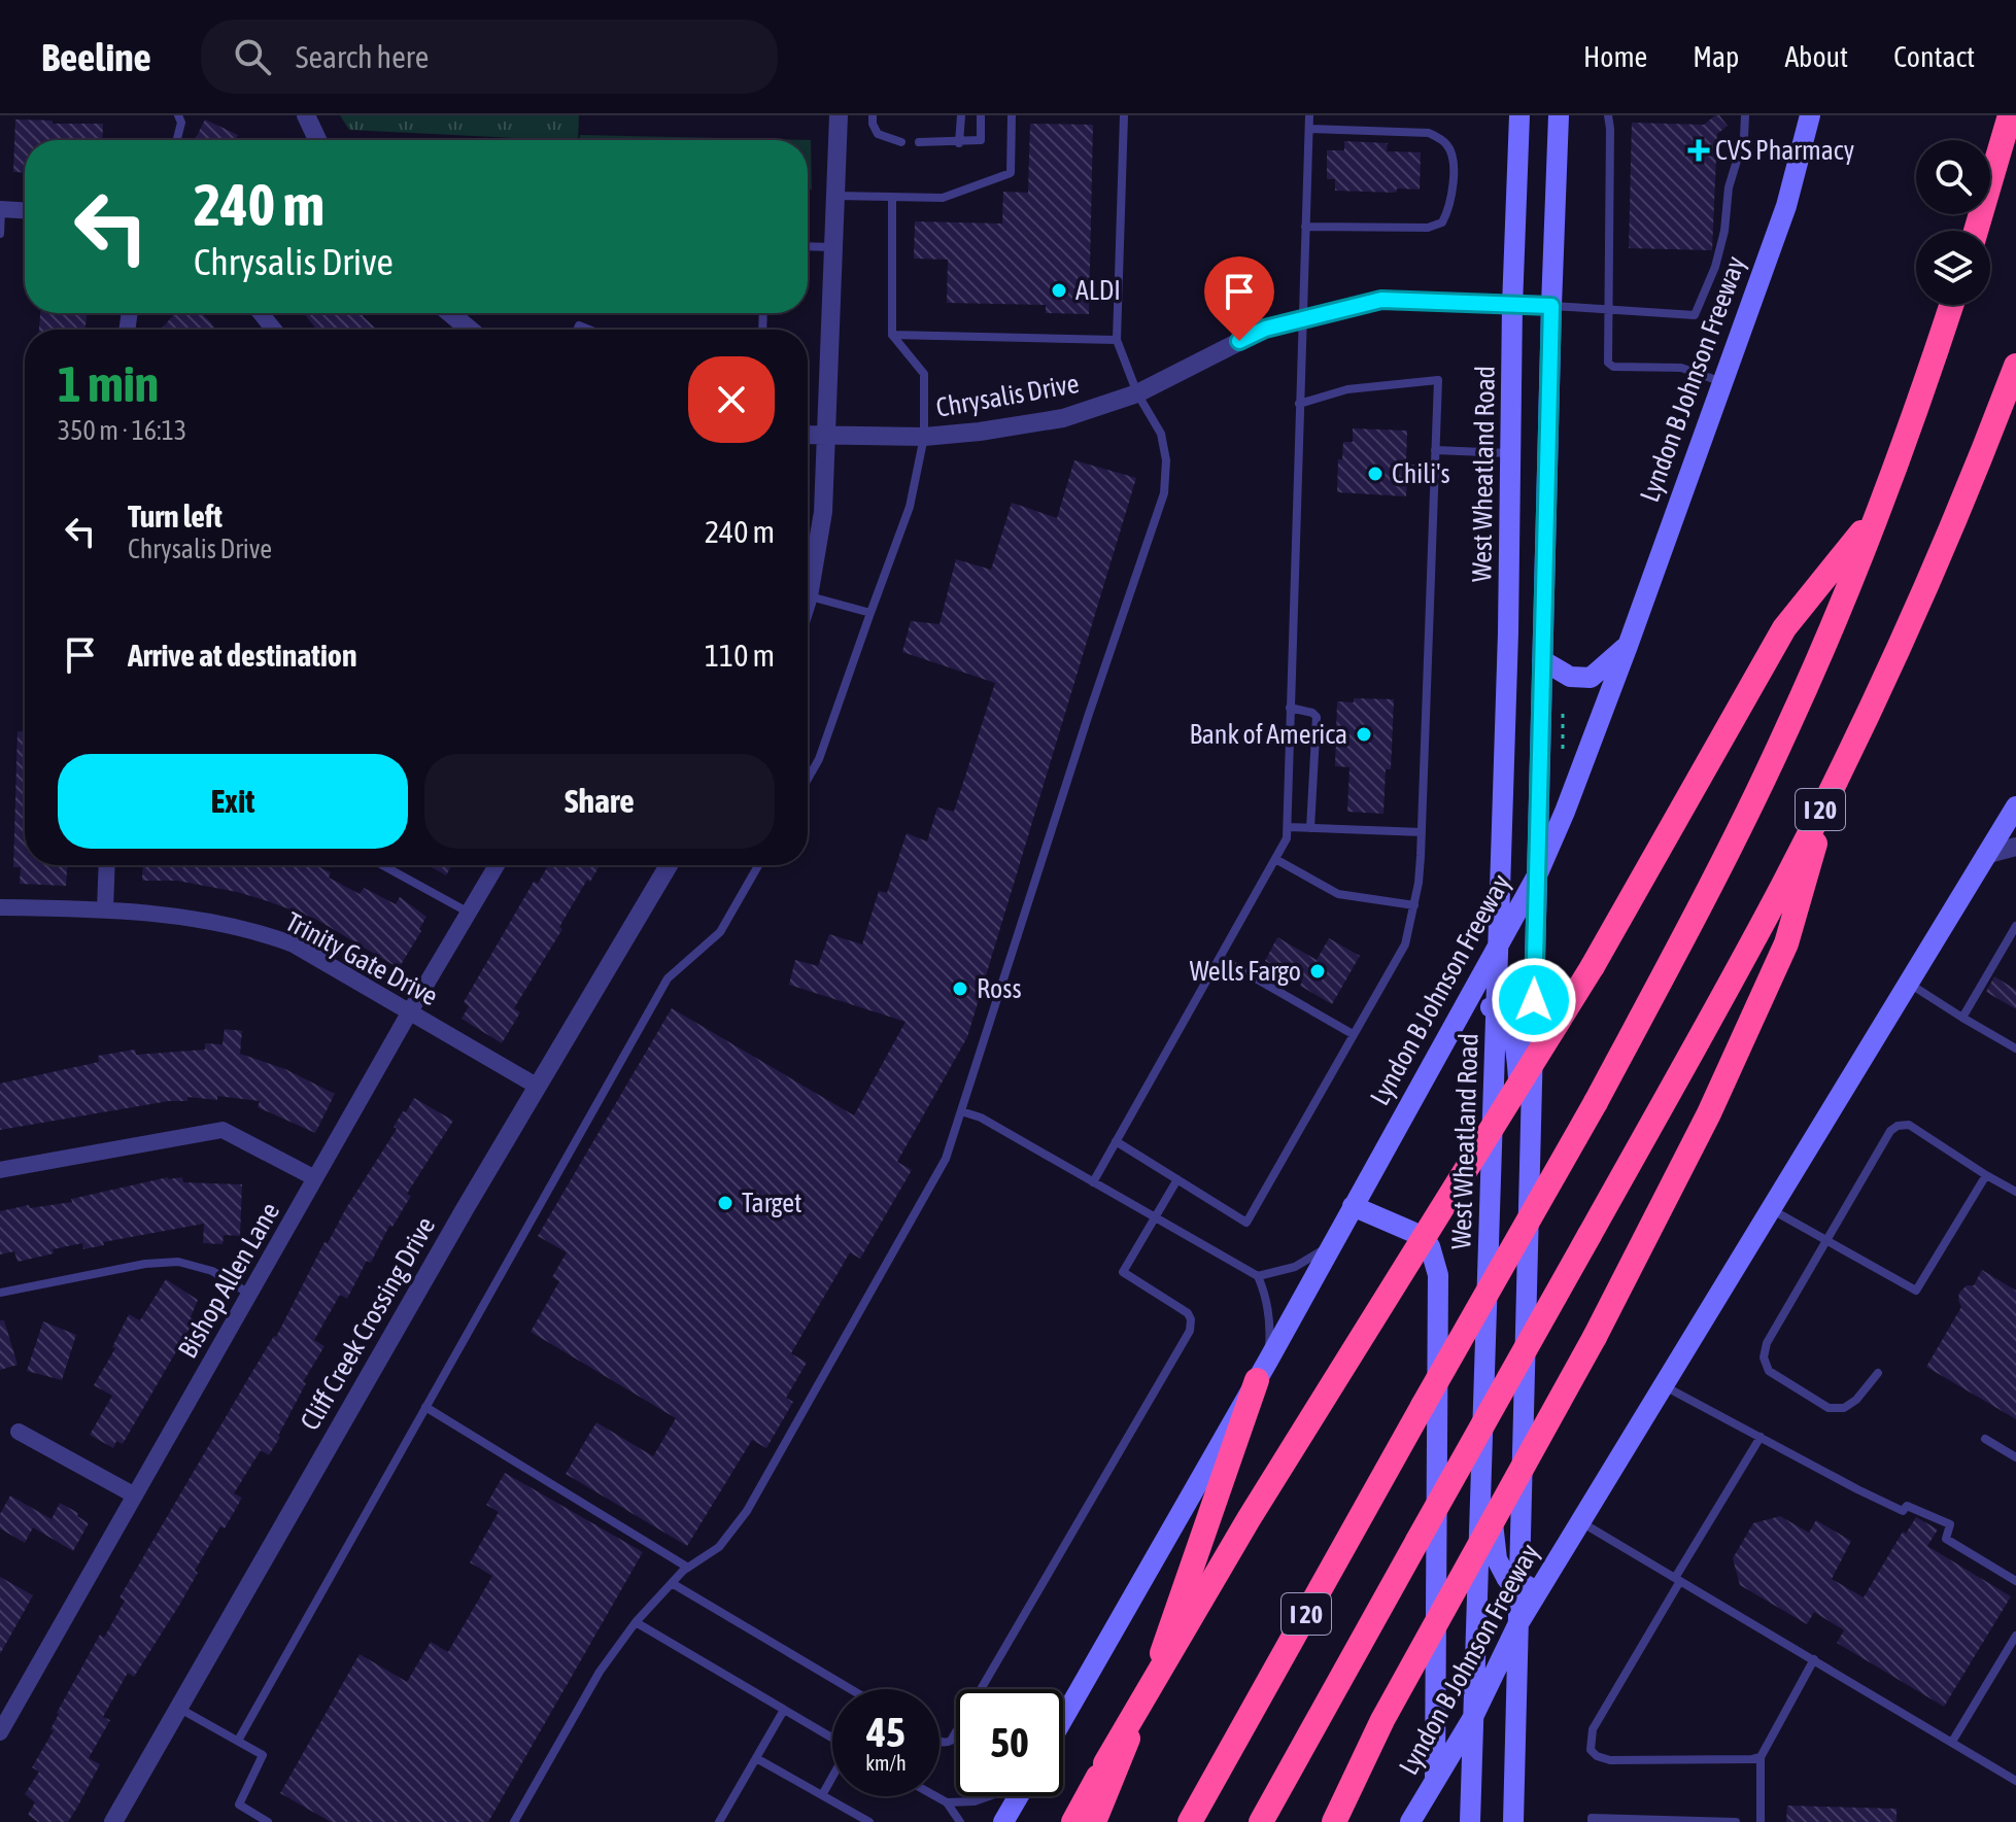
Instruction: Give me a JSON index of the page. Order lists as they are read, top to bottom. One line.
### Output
{"streets":{"highway":["I 20"],"main road":["Lyndon B Johnson Freeway","West Wheatland Road"],"street":["Chrysalis Drive","Trinity Gate Drive","Bishop Allen Lane","Cliff Creek Crossing Drive"]},"crossings":[["Lyndon B Johnson Freeway","West Wheatland Road"],["Chrysalis Drive","West Wheatland Road"],["Trinity Gate Drive","Bishop Allen Lane"],["Trinity Gate Drive","Cliff Creek Crossing Drive"]],"places":{"health":["CVS Pharmacy"],"other":["ALDI","Chili's","Bank of America","Wells Fargo","Ross","Target"]},"page":{"header":"Beeline","search":"Search here","nav":["Home","Map","About","Contact"],"turn":["240 m","Chrysalis Drive"],"heading":["1 min","350 m · 16:13"],"list":[{"name":"Turn left","note":"Chrysalis Drive","value":"240 m"},{"name":"Arrive at destination","value":"110 m"}],"buttons":["Exit","Share"],"speed":"45 km/h","limit":"50"}}
